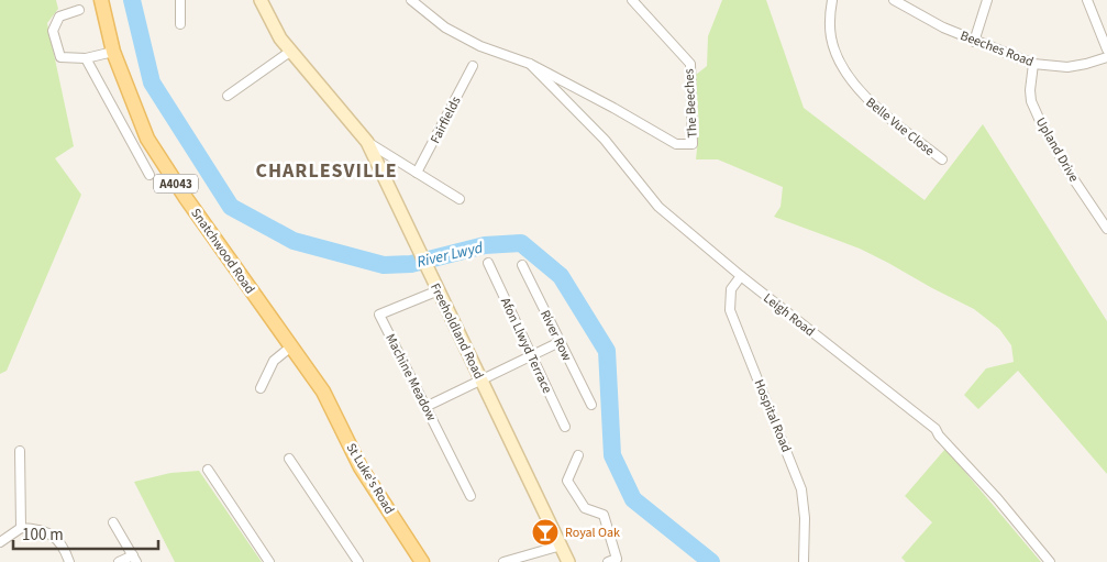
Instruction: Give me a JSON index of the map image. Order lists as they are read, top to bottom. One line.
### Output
{"streets":{"main road":["A4043","Snatchwood Road","Freeholdland Road","St Luke's Road"],"street":["Beeches Road","The Beeches","Fairfields","Belle Vue Close","Upland Drive","Leigh Road","River Row","Afon Llwyd Terrace","Machine Meadow","Hospital Road"]},"crossings":[["Beeches Road","Upland Drive"],["The Beeches","Leigh Road"],["Snatchwood Road","St Luke's Road"],["Leigh Road","Hospital Road"],["Freeholdland Road","Machine Meadow"]],"districts":["CHARLESVILLE"],"water":["River Lwyd"],"places":{"bar":["Royal Oak"]},"scale_bar":"100 m"}
